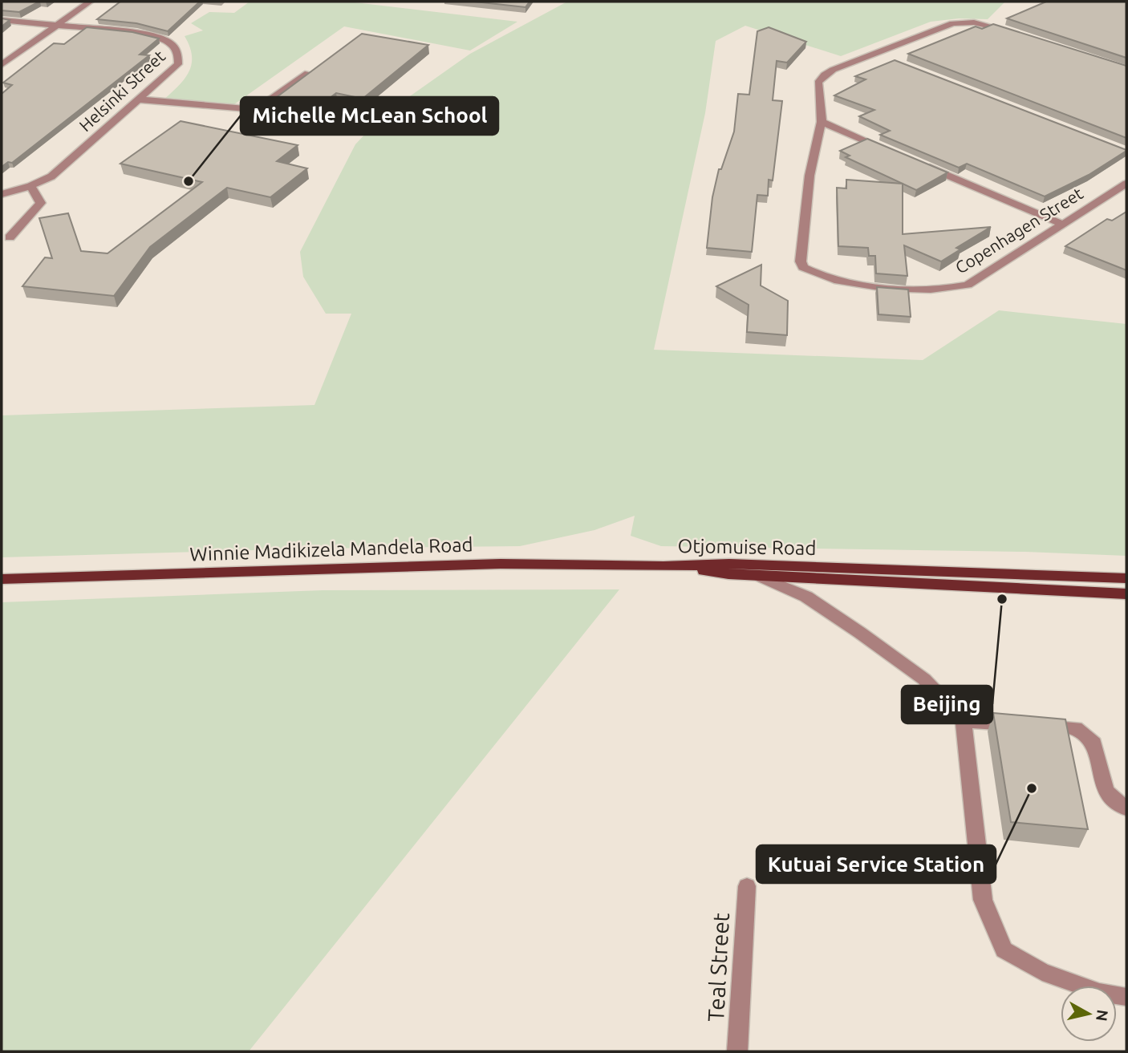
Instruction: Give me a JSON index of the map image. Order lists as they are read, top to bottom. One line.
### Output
{"streets":{"main road":["Otjomuise Road","Winnie Madikizela Mandela Road"],"street":["Helsinki Street","Copenhagen Street","Teal Street"]},"crossings":[["Otjomuise Road","Winnie Madikizela Mandela Road"]],"places":["Michelle McLean School","Beijing","Kutuai Service Station"],"north":"right"}
